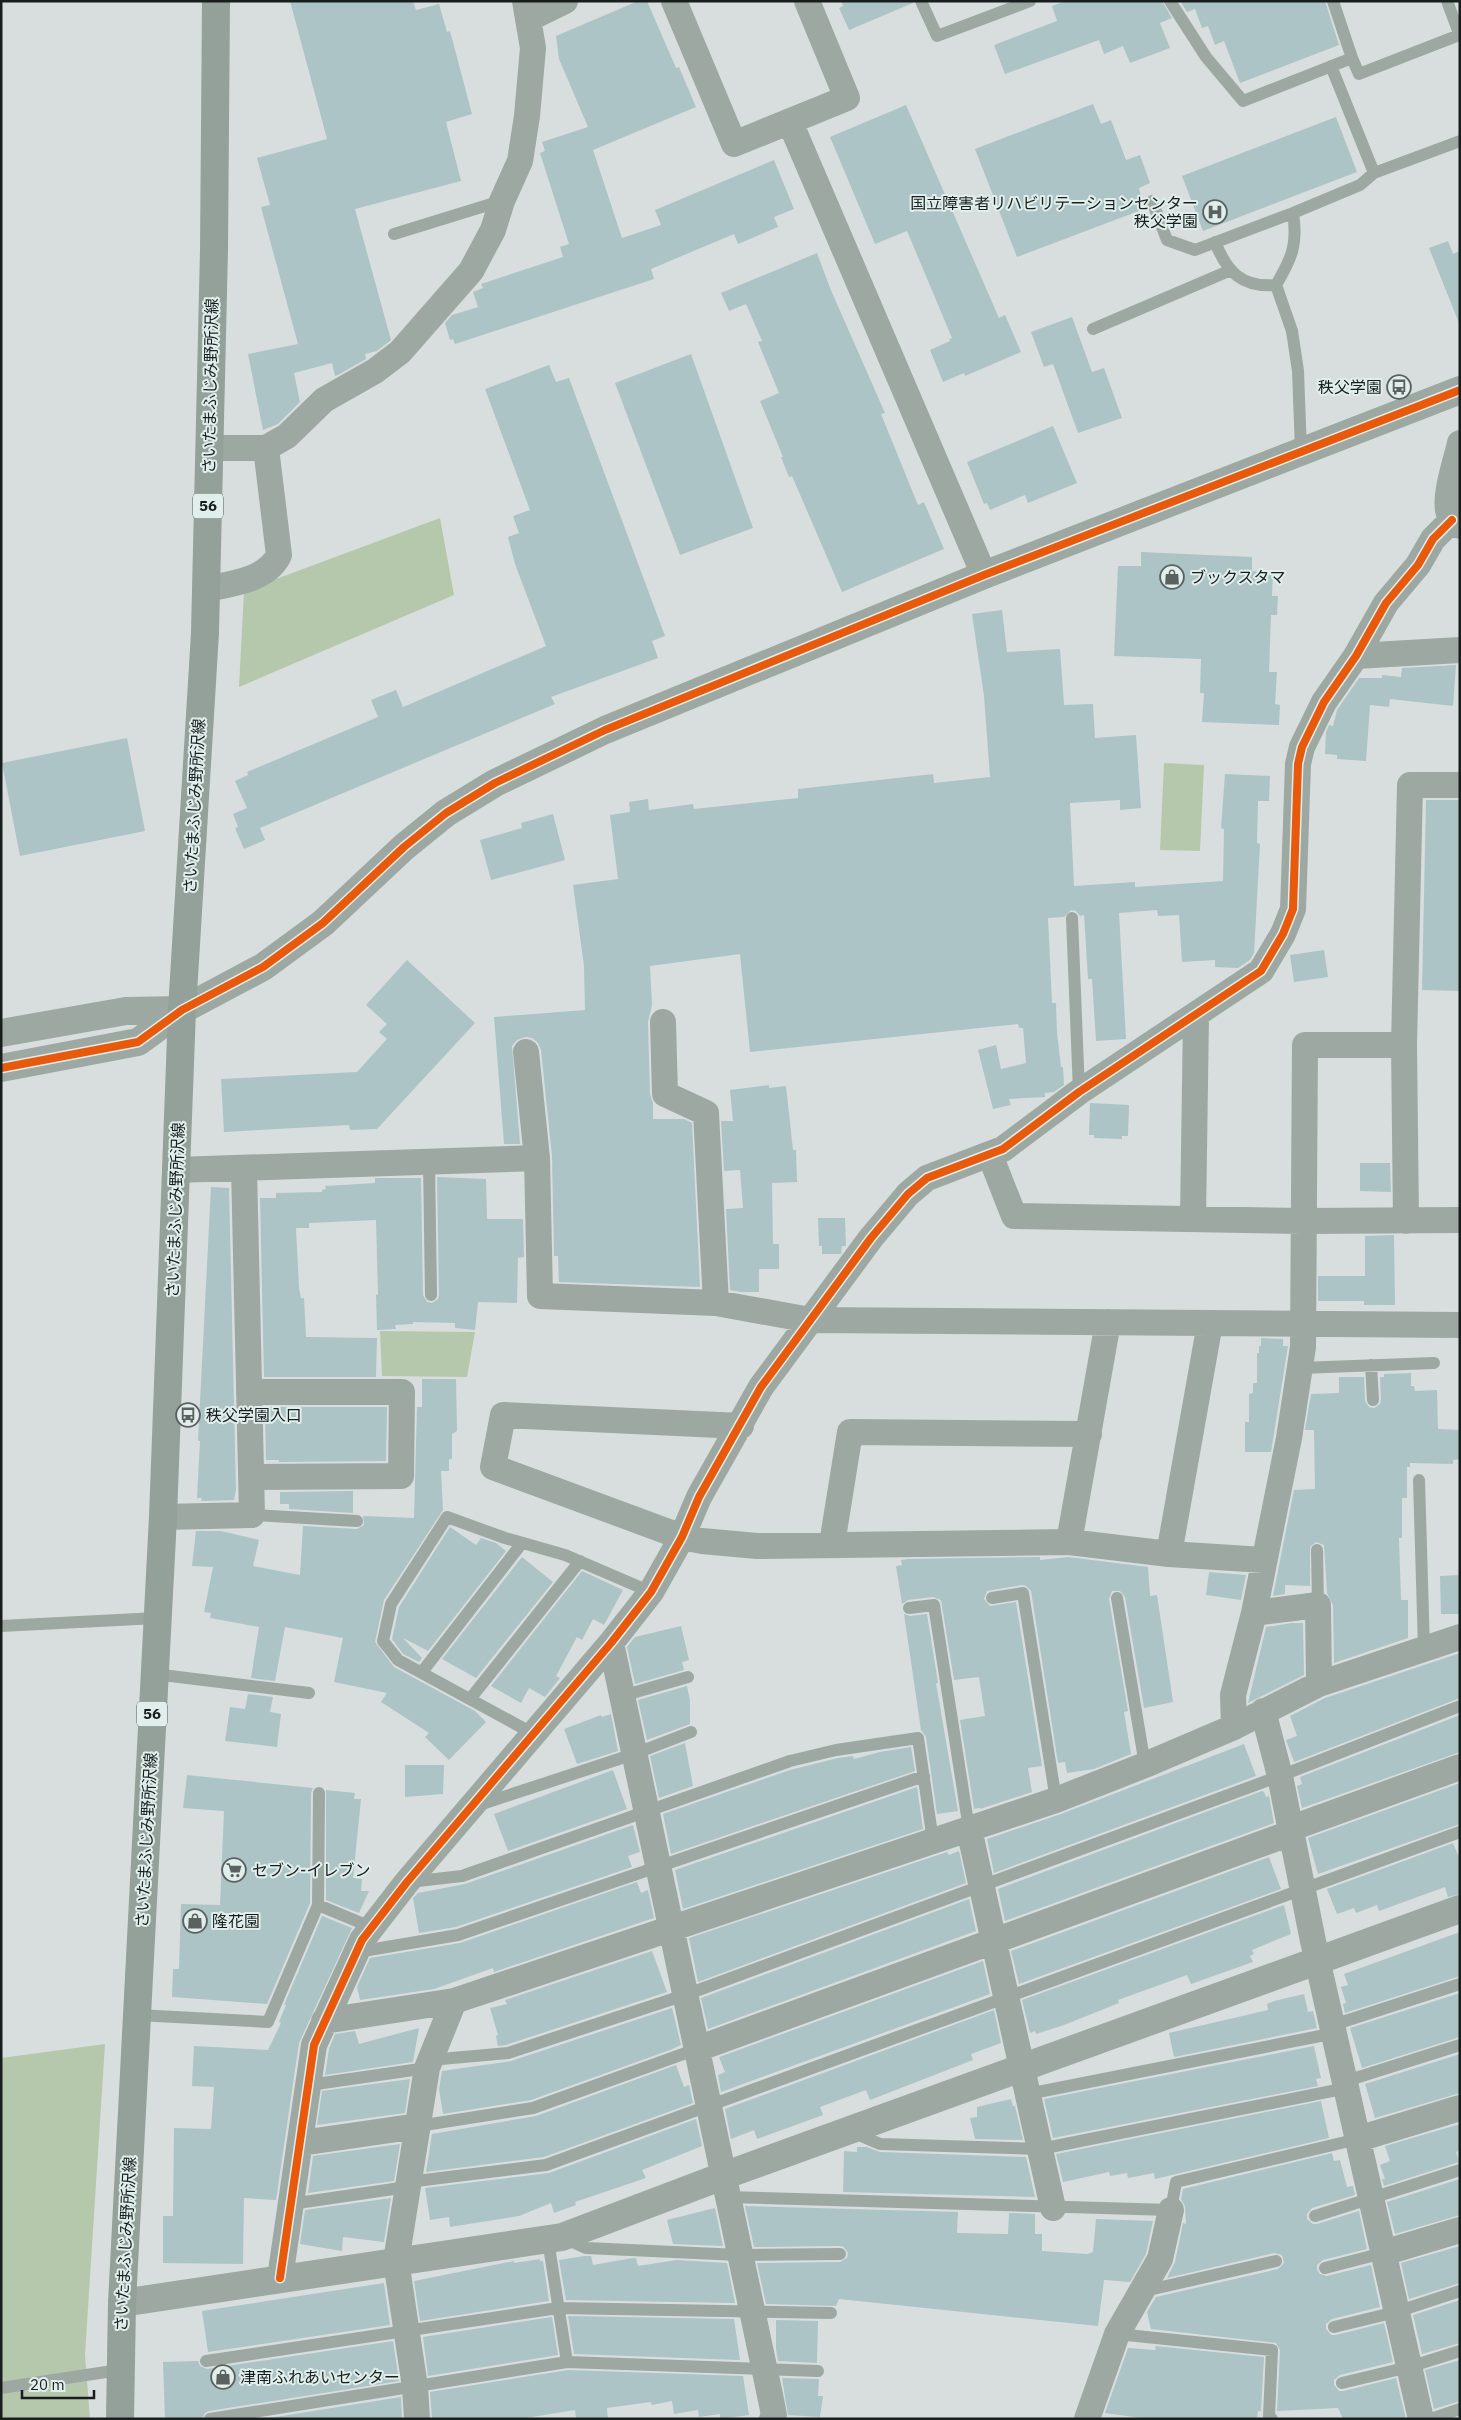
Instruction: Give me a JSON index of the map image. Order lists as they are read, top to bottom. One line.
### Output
{"streets":{"main road":["さいたまふじみ野所沢線","56"]},"places":{"hospital":["国立障害者リハビリテーションセンター 秩父学園"],"bus stop":["秩父学園","秩父学園入口"],"shop":["ブックスタマ","隆花園","津南ふれあいセンター"],"supermarket":["セブン-イレブン"]},"scale_bar":"20 m"}
